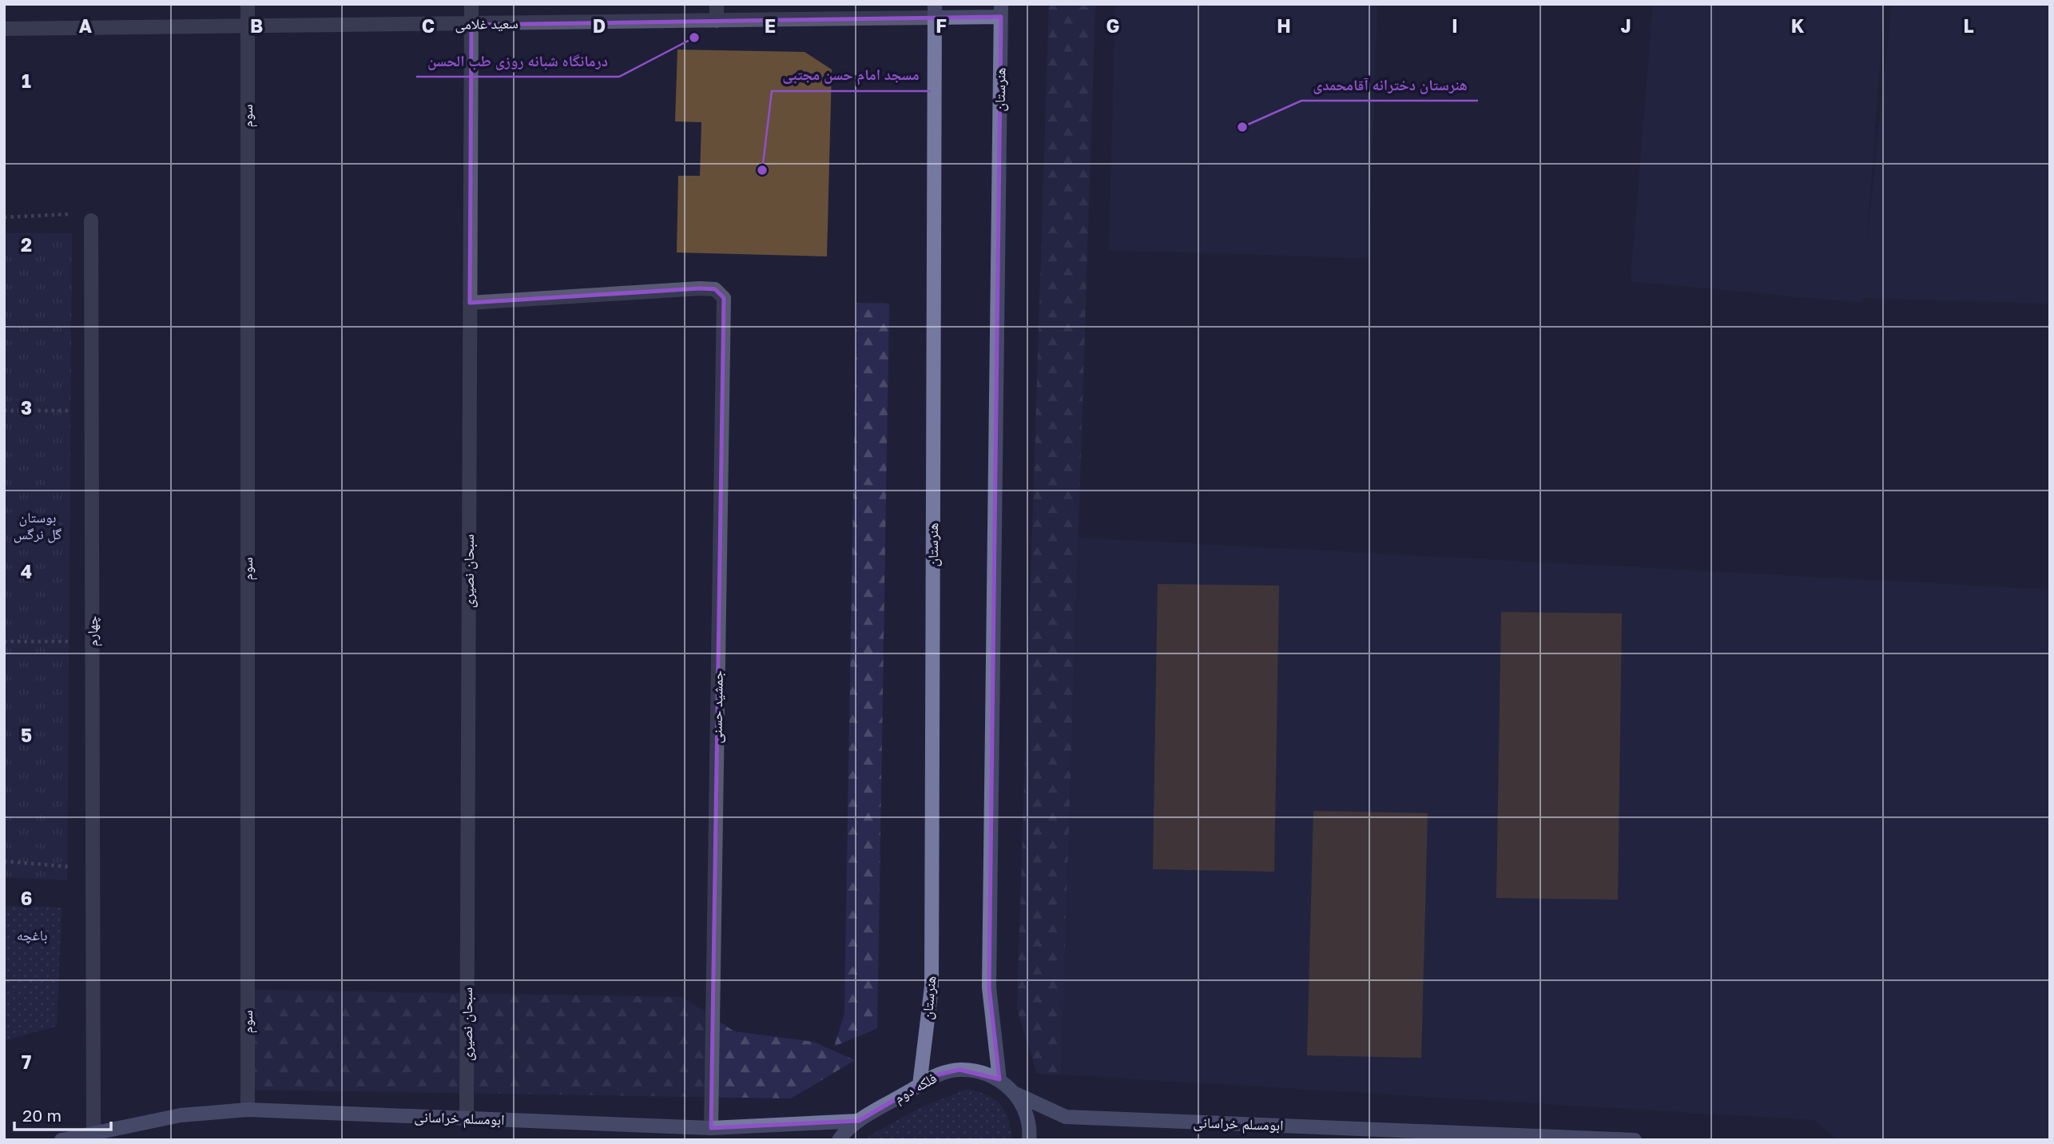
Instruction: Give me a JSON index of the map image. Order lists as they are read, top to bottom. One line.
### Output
{"streets":{"main road":["هنرستان","فلکه دوم","ابومسلم خراسانی"],"street":["سعید غلامی","سوم","سبحان نصیری","چهارم","جمشید حسنی"]},"crossings":[["سعید غلامی","هنرستان"],["سعید غلامی","سوم"],["سعید غلامی","سبحان نصیری"],["هنرستان","فلکه دوم"],["سوم","ابومسلم خراسانی"],["سبحان نصیری","جمشید حسنی"],["سبحان نصیری","ابومسلم خراسانی"],["چهارم","ابومسلم خراسانی"],["جمشید حسنی","ابومسلم خراسانی"],["فلکه دوم","ابومسلم خراسانی"]],"parks":["بوستان گل نرگس","باغچه"],"places":["درمانگاه شبانه روزی طب الحسن","هنرستان دخترانه آقامحمدی","مسجد امام حسن مجتبی"],"scale_bar":"20 m","grid":{"columns":["A","B","C","D","E","F","G","H","I","J","K","L"],"rows":["1","2","3","4","5","6","7"]}}
